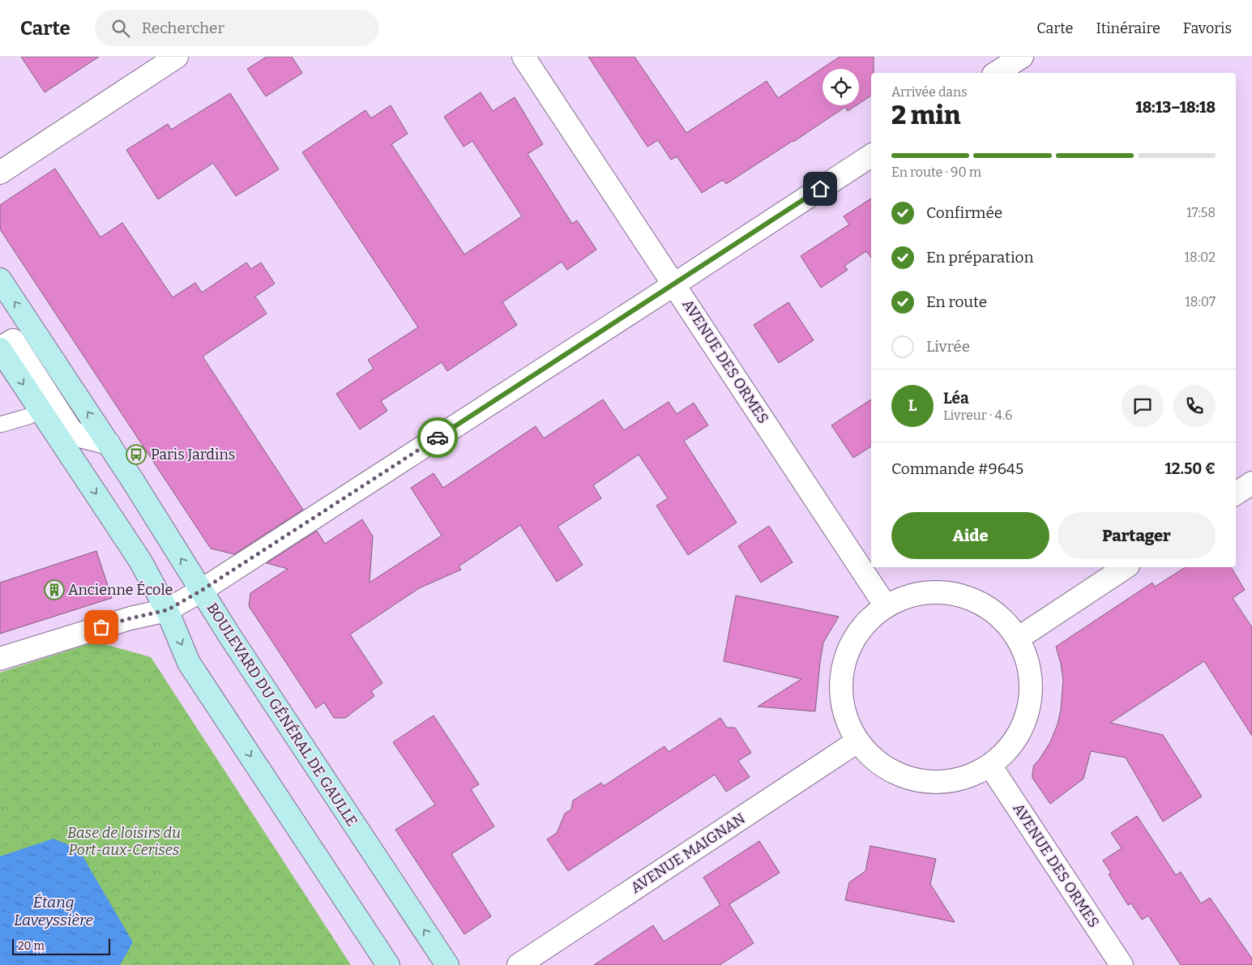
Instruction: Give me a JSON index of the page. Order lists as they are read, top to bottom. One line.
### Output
{"streets":{"main road":["BOULEVARD DU GÉNÉRAL DE GAULLE"],"street":["AVENUE DES ORMES","AVENUE MAIGNAN"]},"water":["Étang Laveyssière"],"parks":["Base de loisirs du Port-aux-Cerises"],"places":{"bus stop":["Paris Jardins"],"building":["Ancienne École"]},"scale_bar":"20 m","page":{"header":"Carte","search":"Rechercher","nav":["Carte","Itinéraire","Favoris"],"heading":["2 min","Arrivée dans","18:13–18:18"],"panel":["Léa","Livreur · 4.6","Commande #9645","12.50 €"],"bar":"En route · 90 m","list":[["Confirmée","17:58"],["En préparation","18:02"],["En route","18:07"],"Livrée"],"round":"L","buttons":["Aide","Partager"],"scale":"20 m"}}
